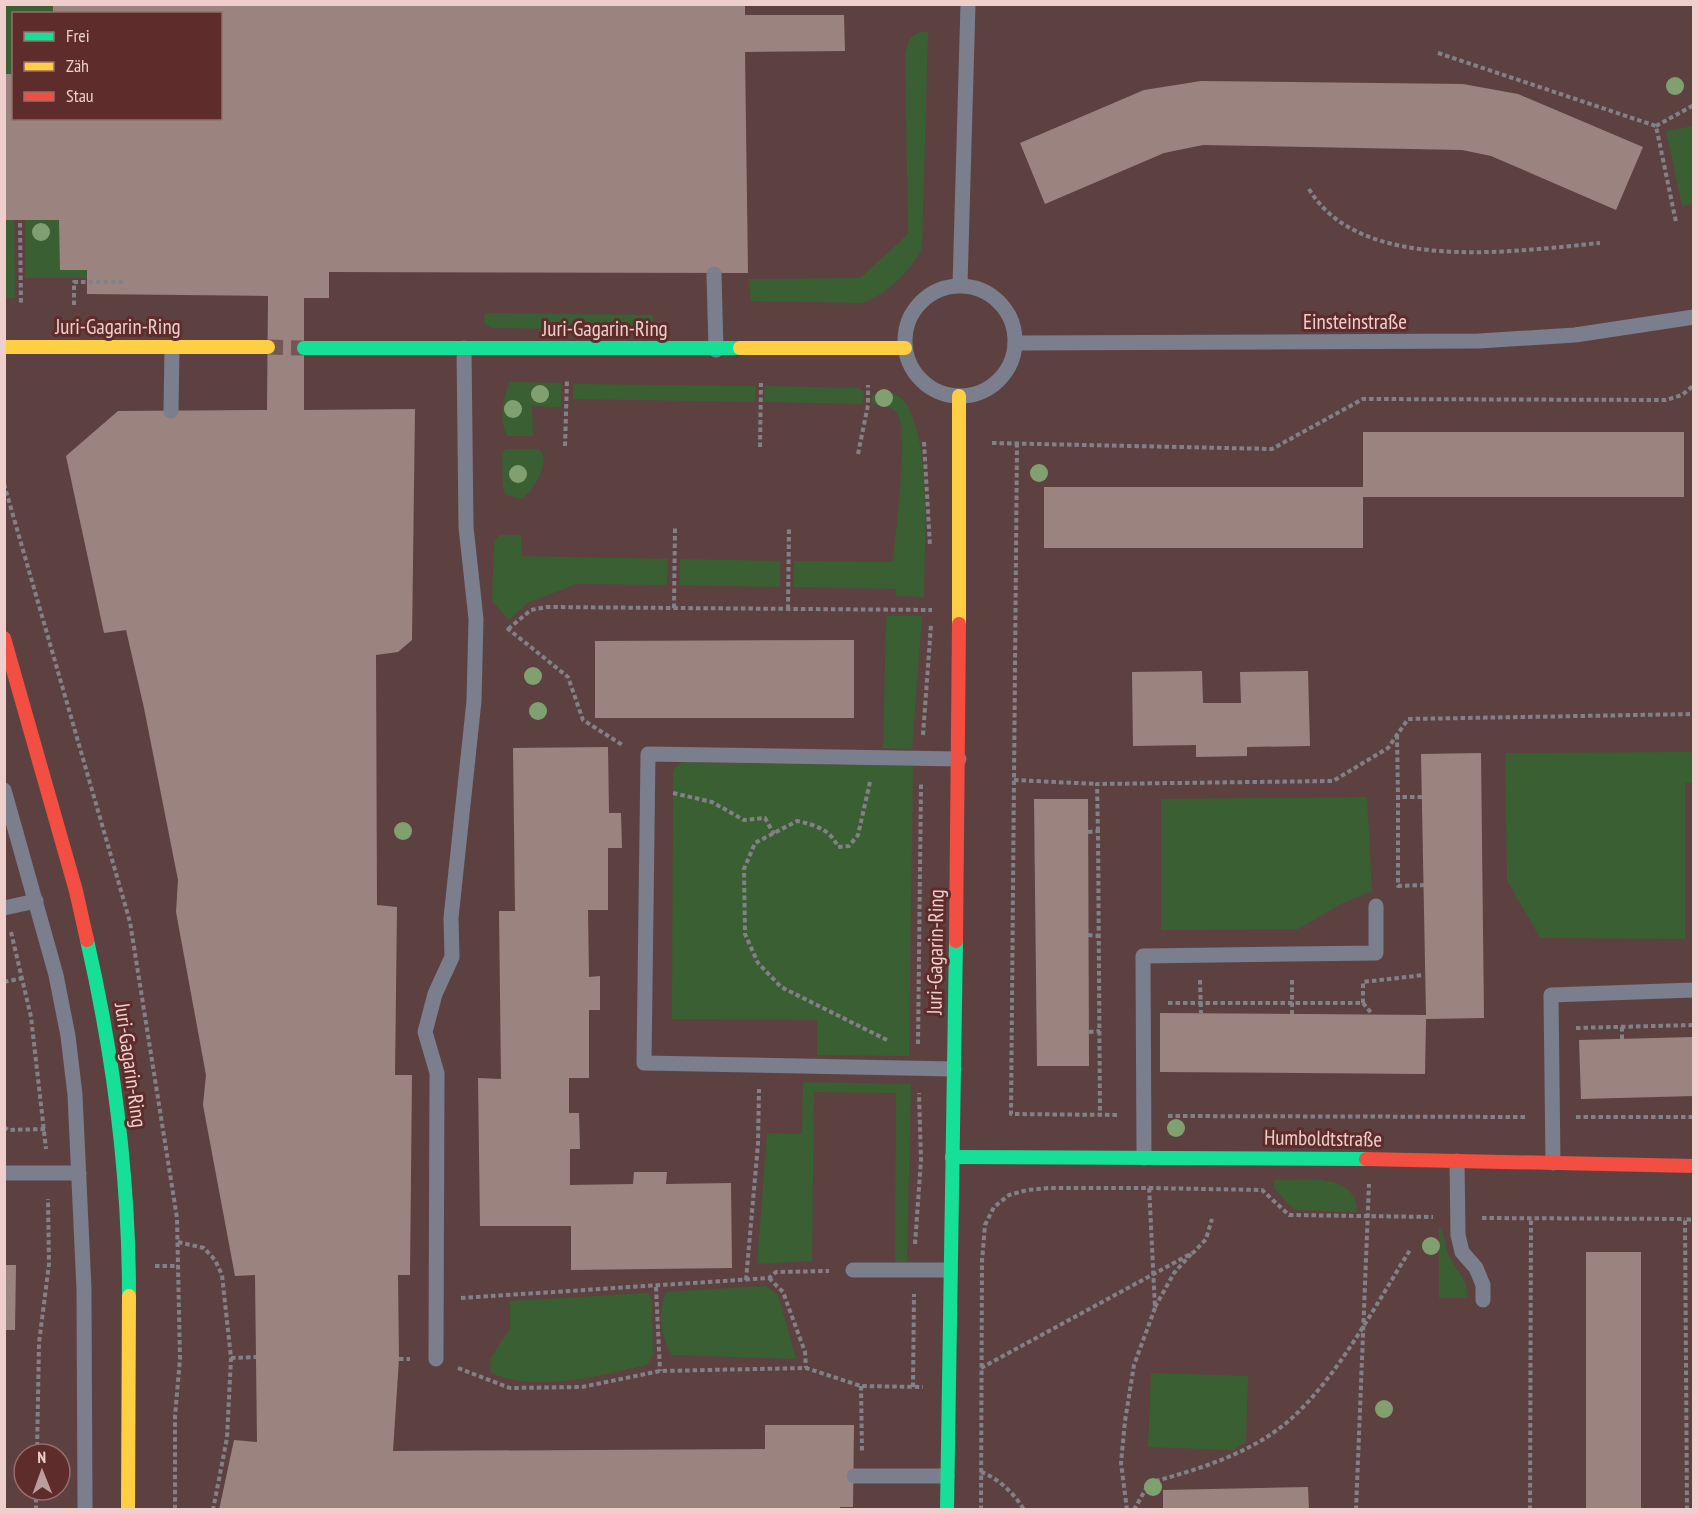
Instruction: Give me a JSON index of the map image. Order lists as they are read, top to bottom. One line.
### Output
{"streets":{"street":["Einsteinstraße","Juri-Gagarin-Ring","Humboldtstraße"]},"crossings":[["Einsteinstraße","Juri-Gagarin-Ring"],["Juri-Gagarin-Ring","Humboldtstraße"]],"legend":["Frei","Zäh","Stau"],"north":"top"}
